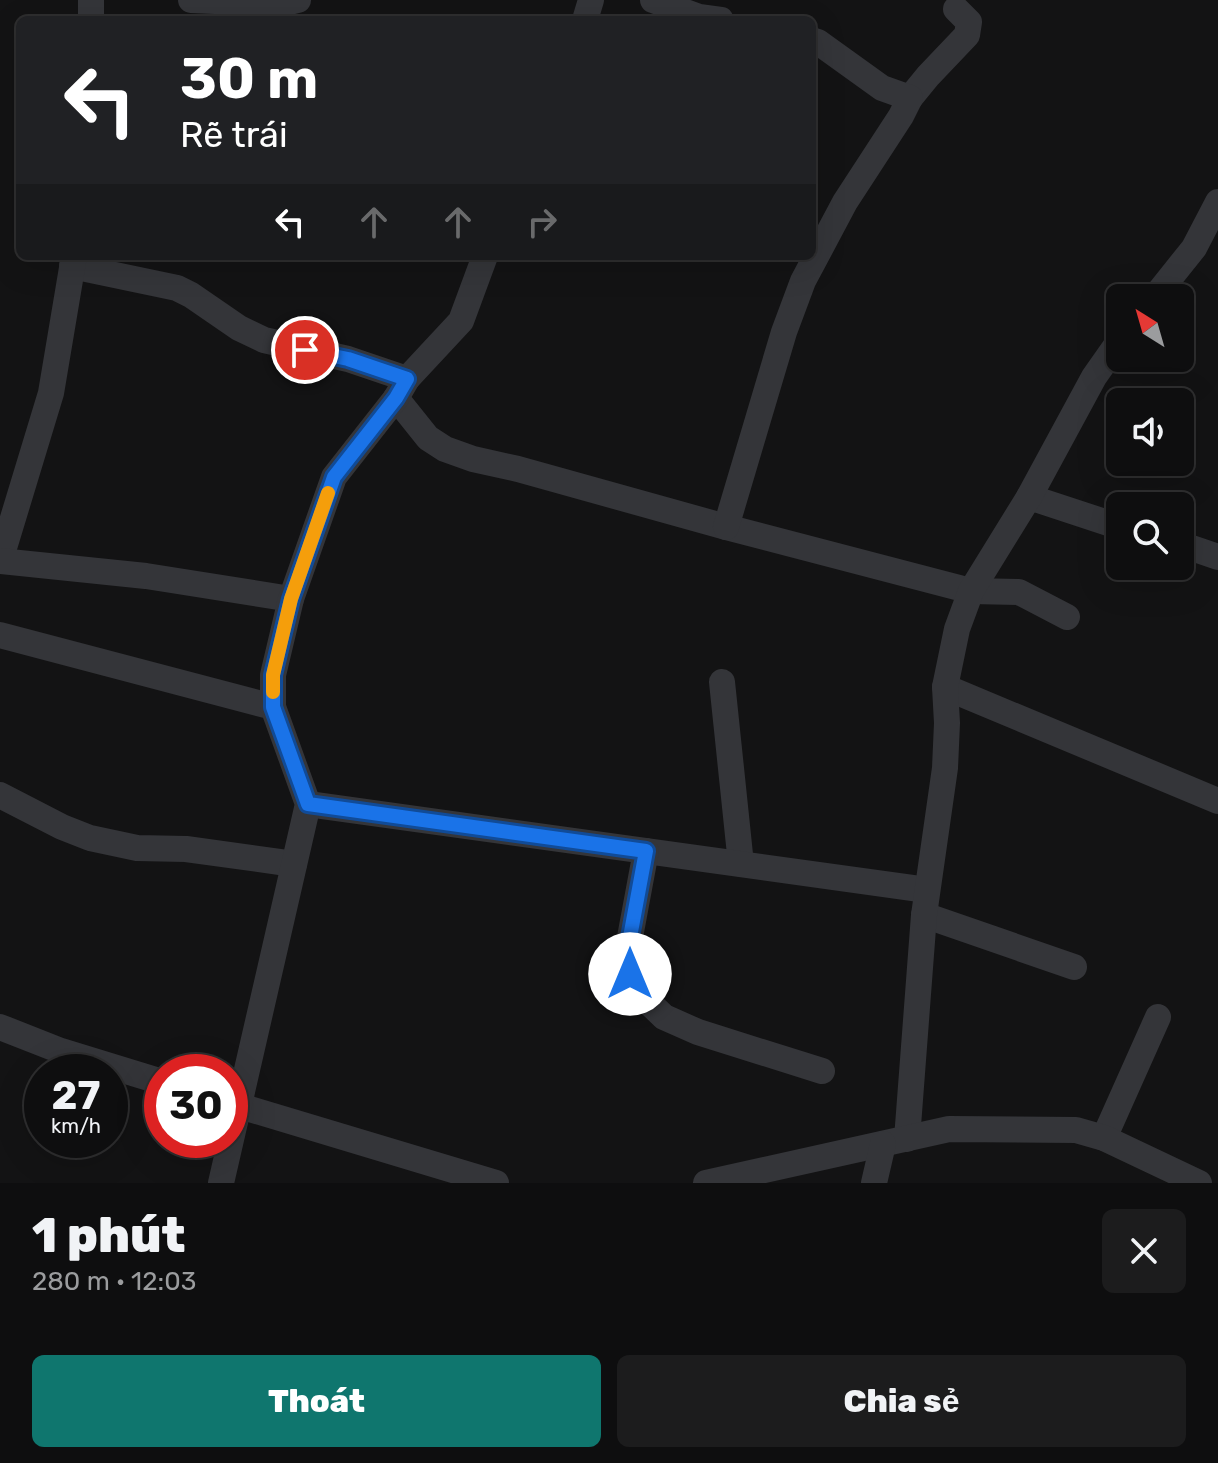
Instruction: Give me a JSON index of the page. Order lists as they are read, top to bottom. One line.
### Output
{"north":"top left","page":{"turn":["30 m","Rẽ trái"],"speed":"27 km/h","limit":"30","heading":["1 phút","280 m · 12:03"],"buttons":["Thoát","Chia sẻ"]}}
